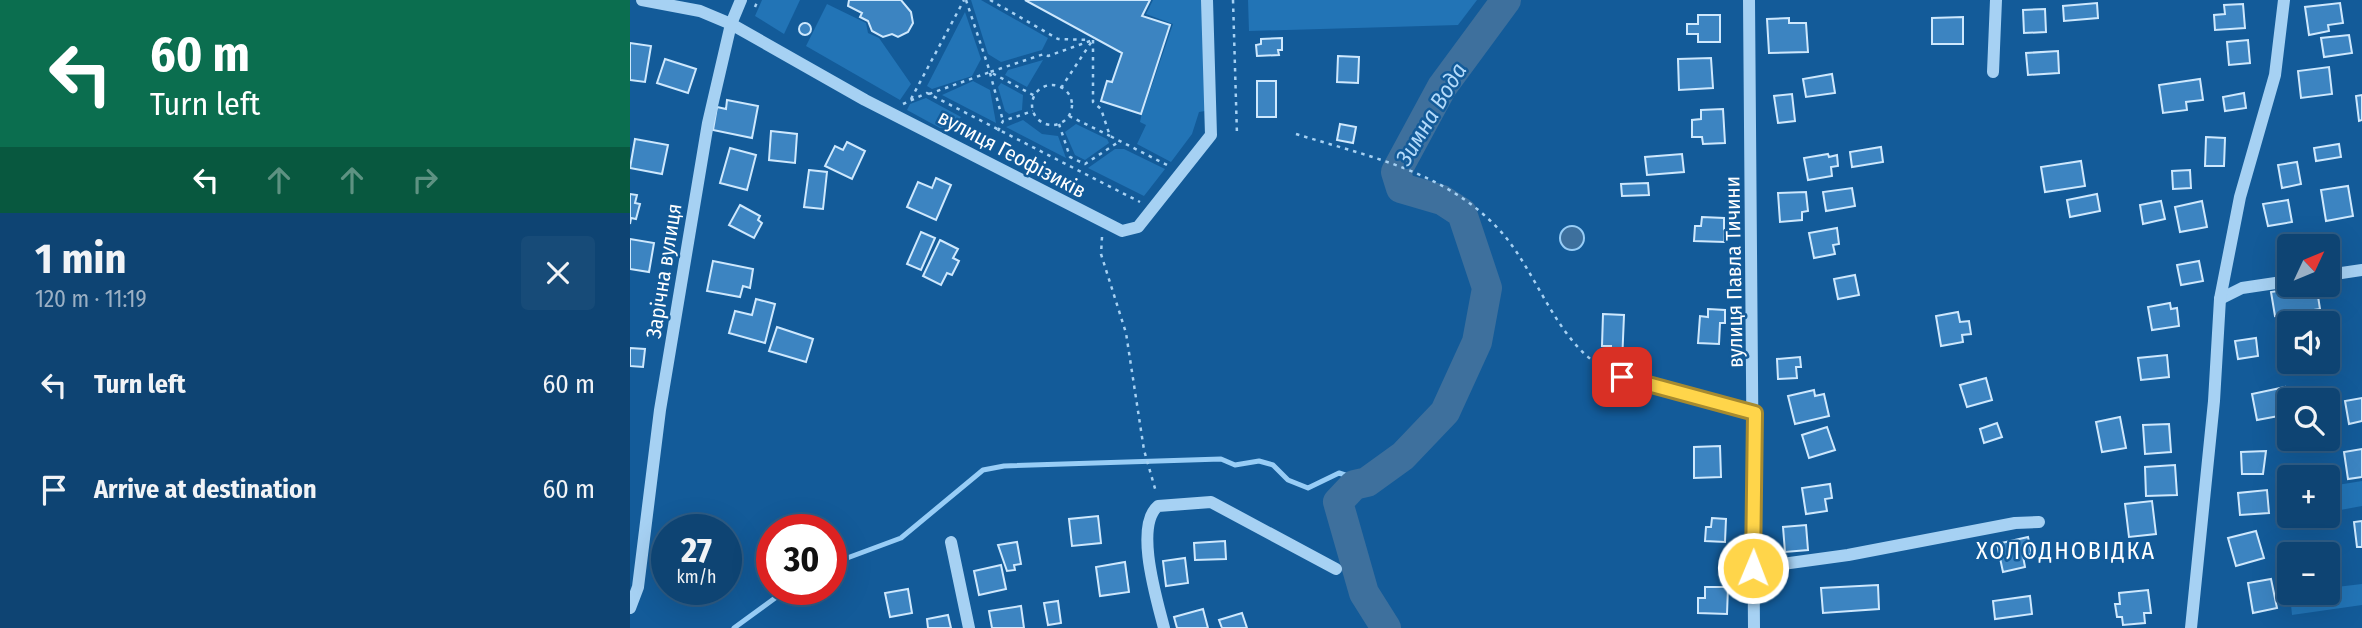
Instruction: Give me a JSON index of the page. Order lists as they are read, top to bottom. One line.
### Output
{"streets":{"street":["вулиця Геофізиків","Зарічна вулиця","вулиця Павла Тичини"]},"crossings":[["вулиця Геофізиків","Зарічна вулиця"]],"districts":["ХОЛОДНОВІДКА"],"water":["Зимна Вода"],"north":"top right","page":{"turn":["60 m","Turn left"],"heading":["1 min","120 m · 11:19"],"map_buttons":["+","−"],"list":[{"name":"Turn left","value":"60 m"},{"name":"Arrive at destination","value":"60 m"}],"speed":"27 km/h","limit":"30"}}
